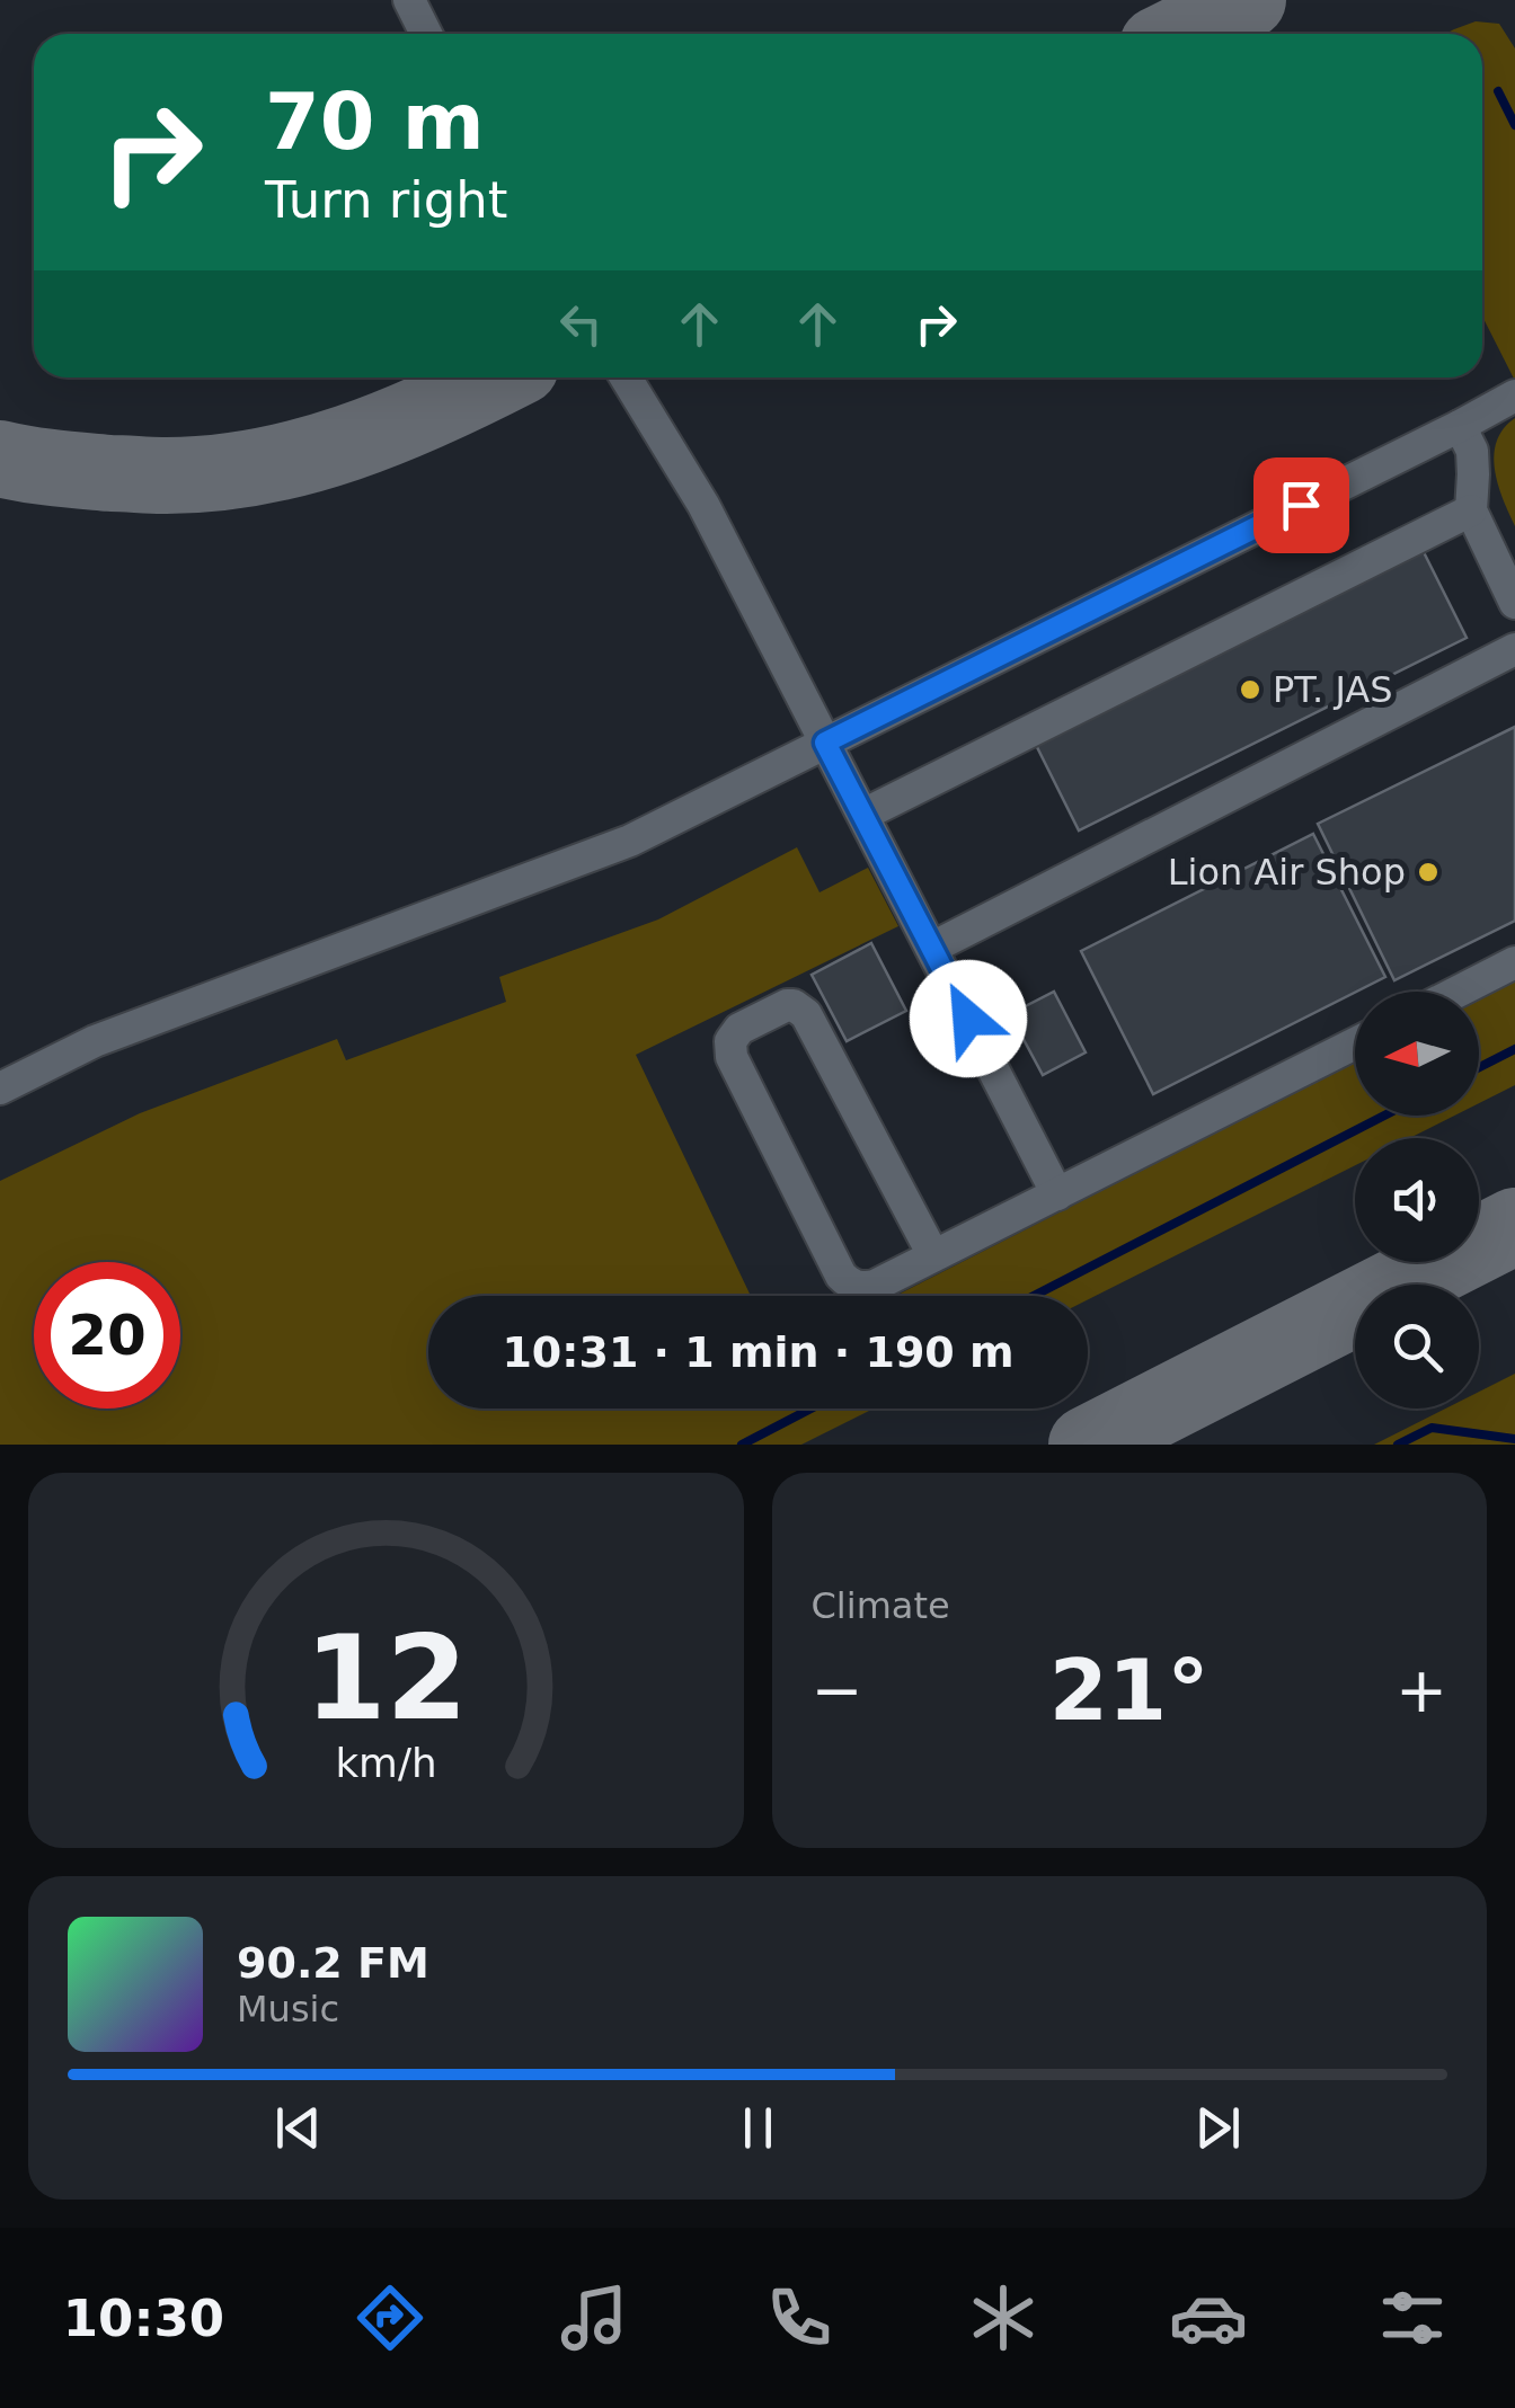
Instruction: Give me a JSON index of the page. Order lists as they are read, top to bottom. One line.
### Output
{"places":["PT. JAS","Lion Air Shop"],"north":"left","page":{"turn":["70 m","Turn right"],"limit":"20","trip":"10:31 · 1 min · 190 m","tile":"Climate","heat":["−","21°","+"],"song":["90.2 FM","Music"],"tabs":"10:30","gauge":["12","km/h"]}}
